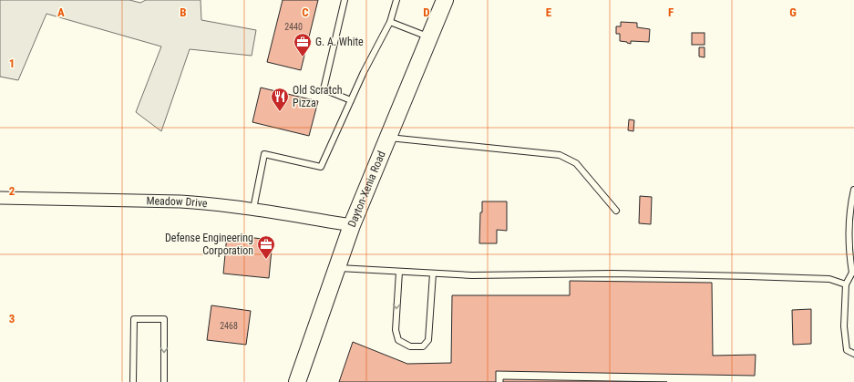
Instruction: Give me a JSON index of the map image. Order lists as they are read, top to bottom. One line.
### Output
{"streets":{"main road":["Dayton-Xenia Road"],"street":["Meadow Drive"]},"crossings":[["Dayton-Xenia Road","Meadow Drive"]],"places":{"office":["G. A. White","Defense Engineering Corporation"],"restaurant":["Old Scratch Pizza"]},"house_numbers":["2440","2468"],"grid":{"columns":["A","B","C","D","E","F","G"],"rows":["1","2","3"]}}
